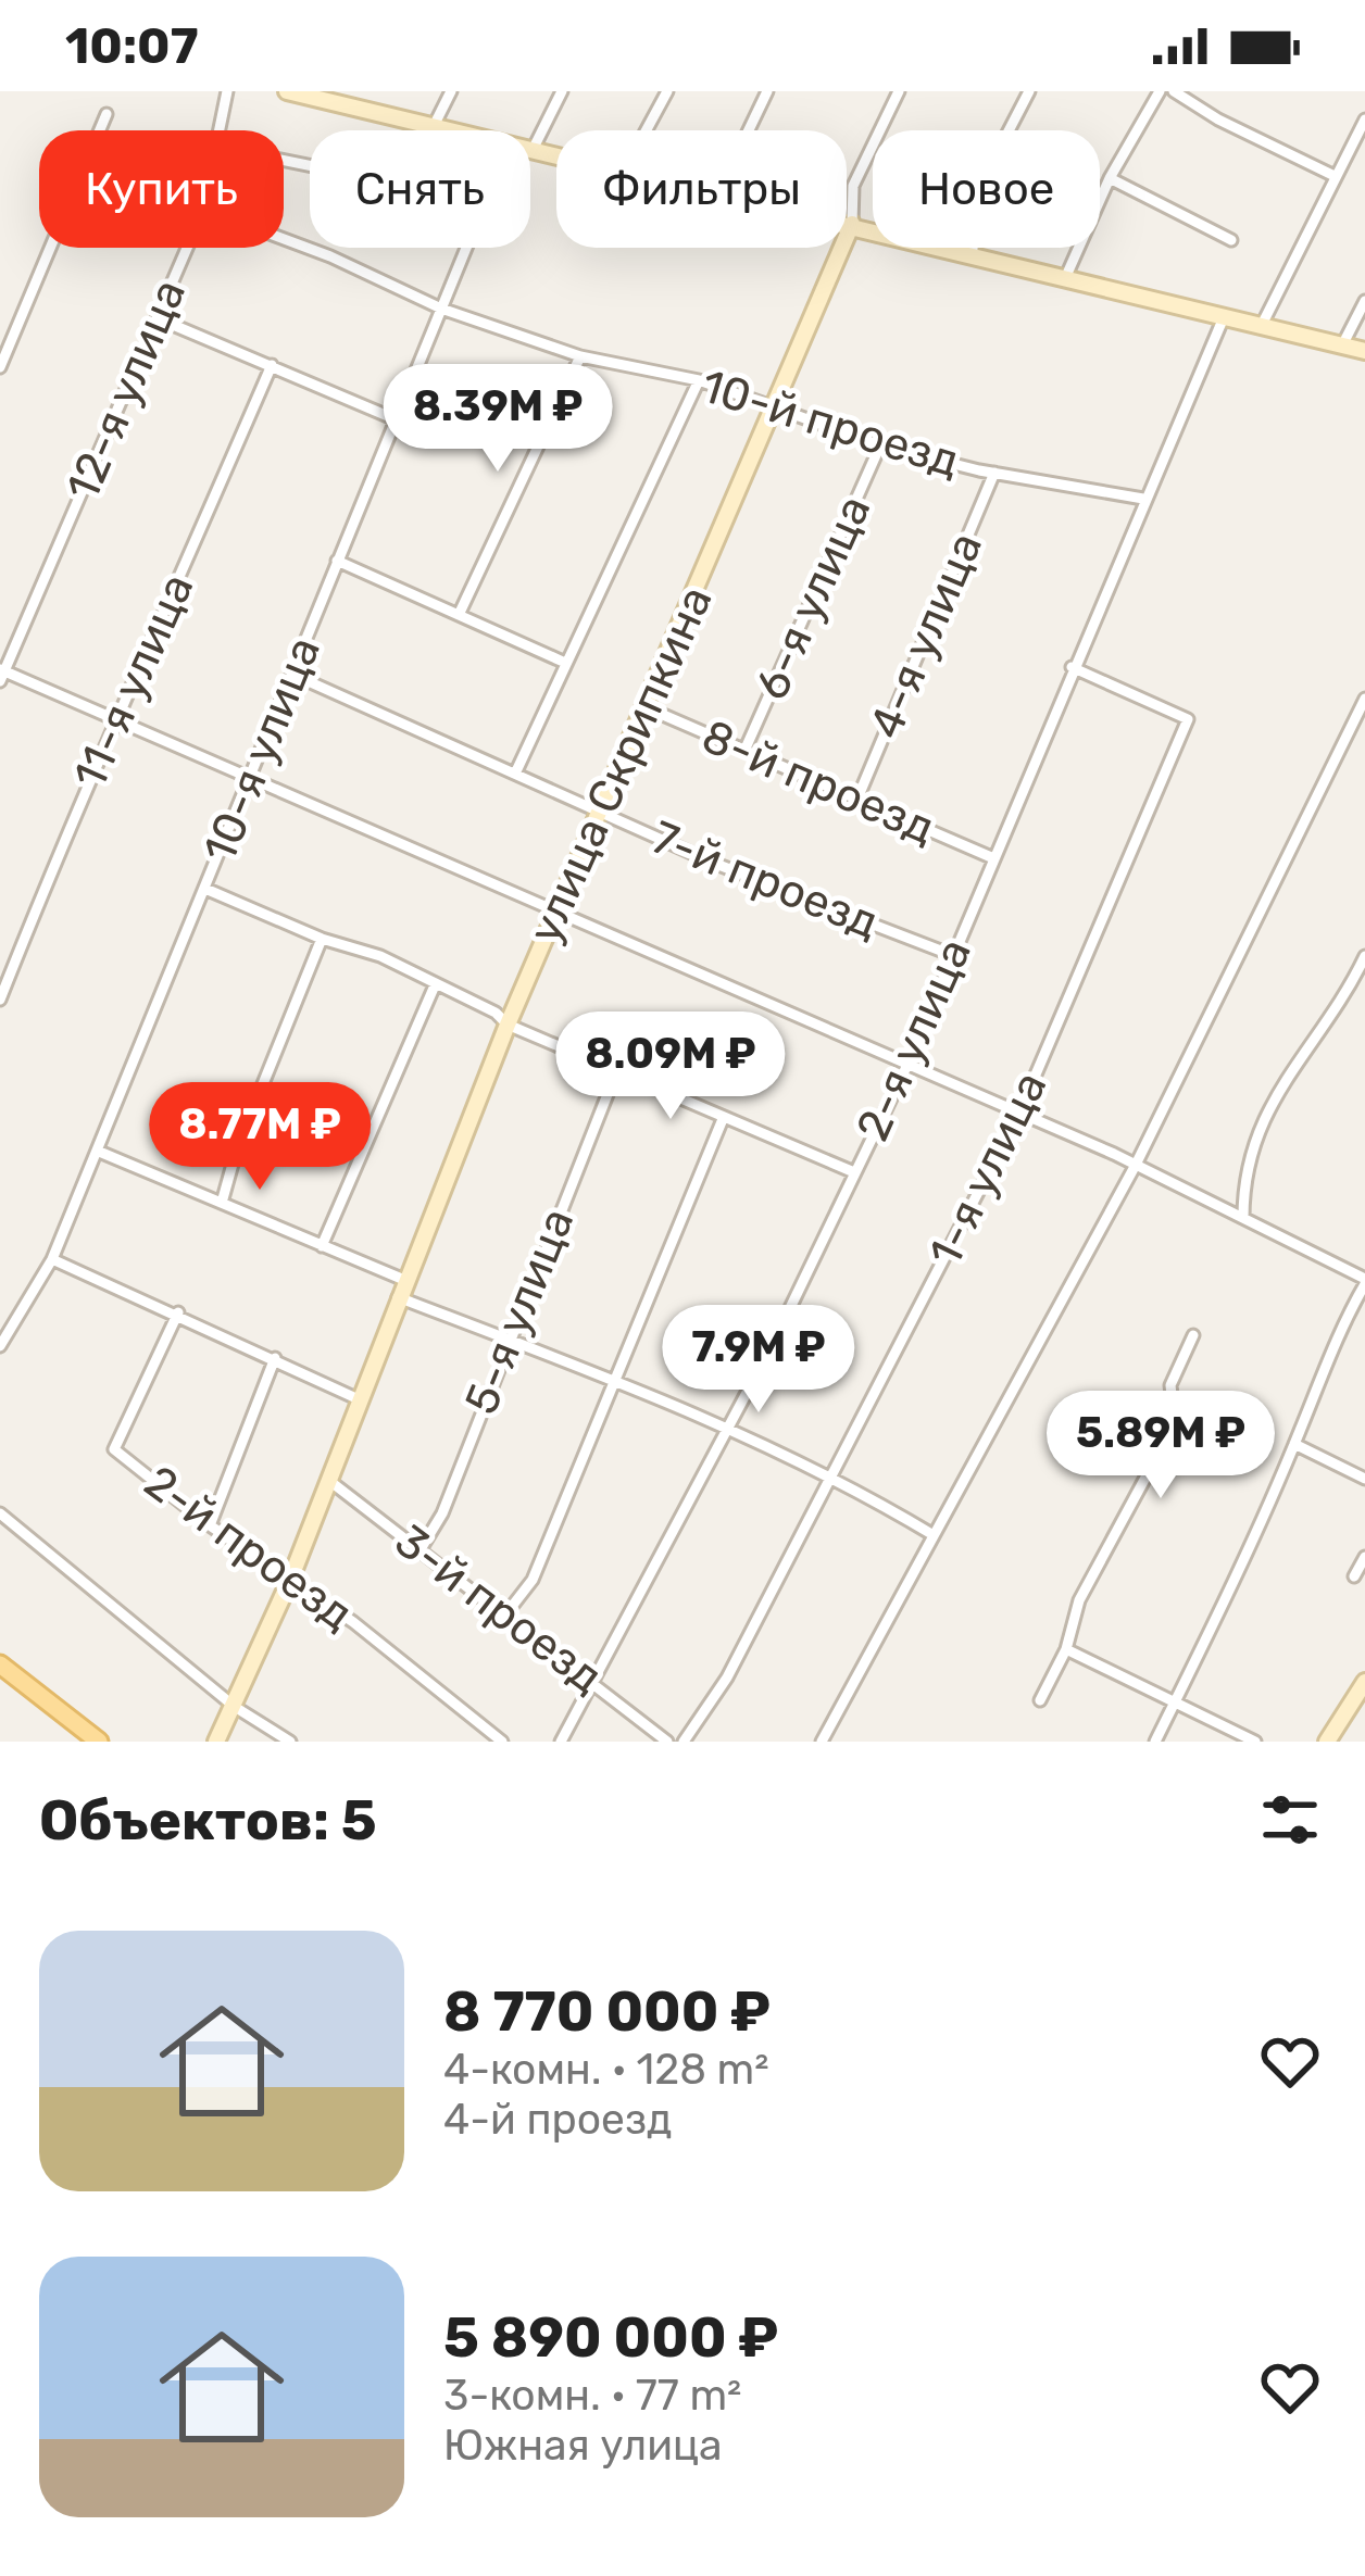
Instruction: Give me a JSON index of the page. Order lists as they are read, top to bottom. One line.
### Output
{"streets":{"street":["12-я улица","10-й проезд","6-я улица","4-я улица","11-я улица","10-я улица","улица Скрипкина","8-й проезд","7-й проезд","2-я улица","1-я улица","5-я улица","2-й проезд","3-й проезд"]},"crossings":[["10-й проезд","6-я улица"],["10-й проезд","4-я улица"],["10-й проезд","10-я улица"],["10-й проезд","улица Скрипкина"],["10-й проезд","2-я улица"],["6-я улица","8-й проезд"],["4-я улица","8-й проезд"],["10-я улица","7-й проезд"],["улица Скрипкина","8-й проезд"],["улица Скрипкина","7-й проезд"],["улица Скрипкина","2-й проезд"],["улица Скрипкина","3-й проезд"],["8-й проезд","2-я улица"],["7-й проезд","2-я улица"],["2-я улица","1-я улица"],["2-я улица","3-й проезд"],["5-я улица","3-й проезд"]],"page":{"status":"10:07","chip":["Купить","Снять","Фильтры","Новое"],"price":["8.39M ₽","8.09M ₽","8.77M ₽","7.9M ₽","5.89M ₽"],"heading":"Объектов: 5","list":[{"name":"8 770 000 ₽","note":"4-комн. · 128 m² · 4-й проезд"},{"name":"5 890 000 ₽","note":"3-комн. · 77 m² · Южная улица"}]}}
